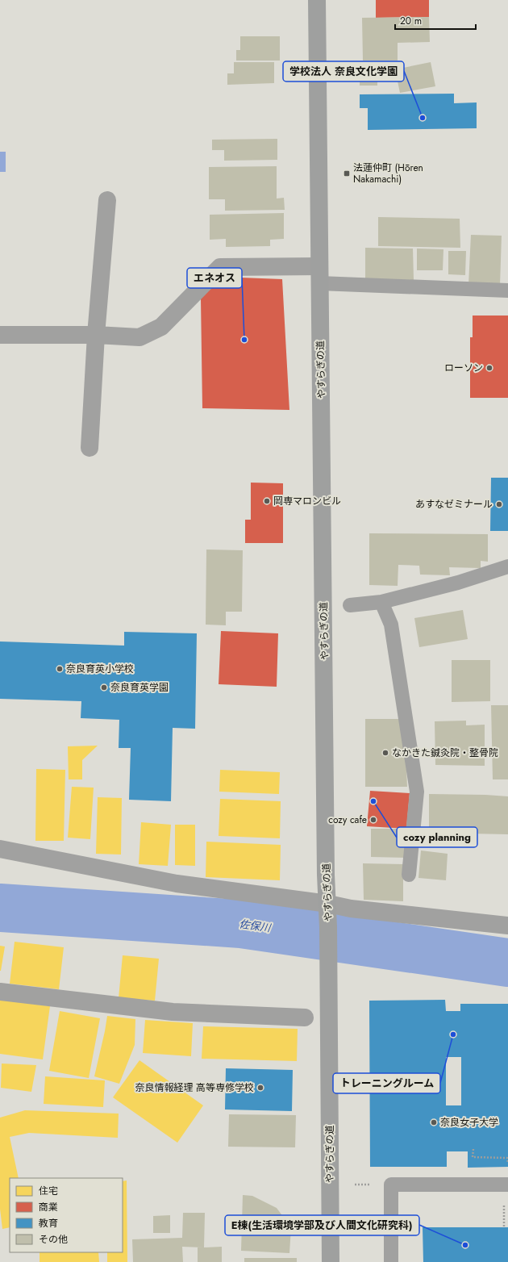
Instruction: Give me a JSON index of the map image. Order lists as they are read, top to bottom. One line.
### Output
{"streets":{"street":["やすらぎの道"]},"water":["佐保川"],"places":{"other":["学校法人 奈良文化学園","エネオス","ローソン","岡専マロンビル","あすなゼミナール","奈良育英小学校","奈良育英学園","なかきた鍼灸院・整骨院","cozy planning","cozy cafe","トレーニングルーム","奈良情報経理 高等専修学校","奈良女子大学","E棟(生活環境学部及び人間文化研究科)"],"transit":["法蓮仲町 (Hōren Nakamachi)"]},"legend":["住宅","商業","教育","その他"],"scale_bar":"20 m"}
